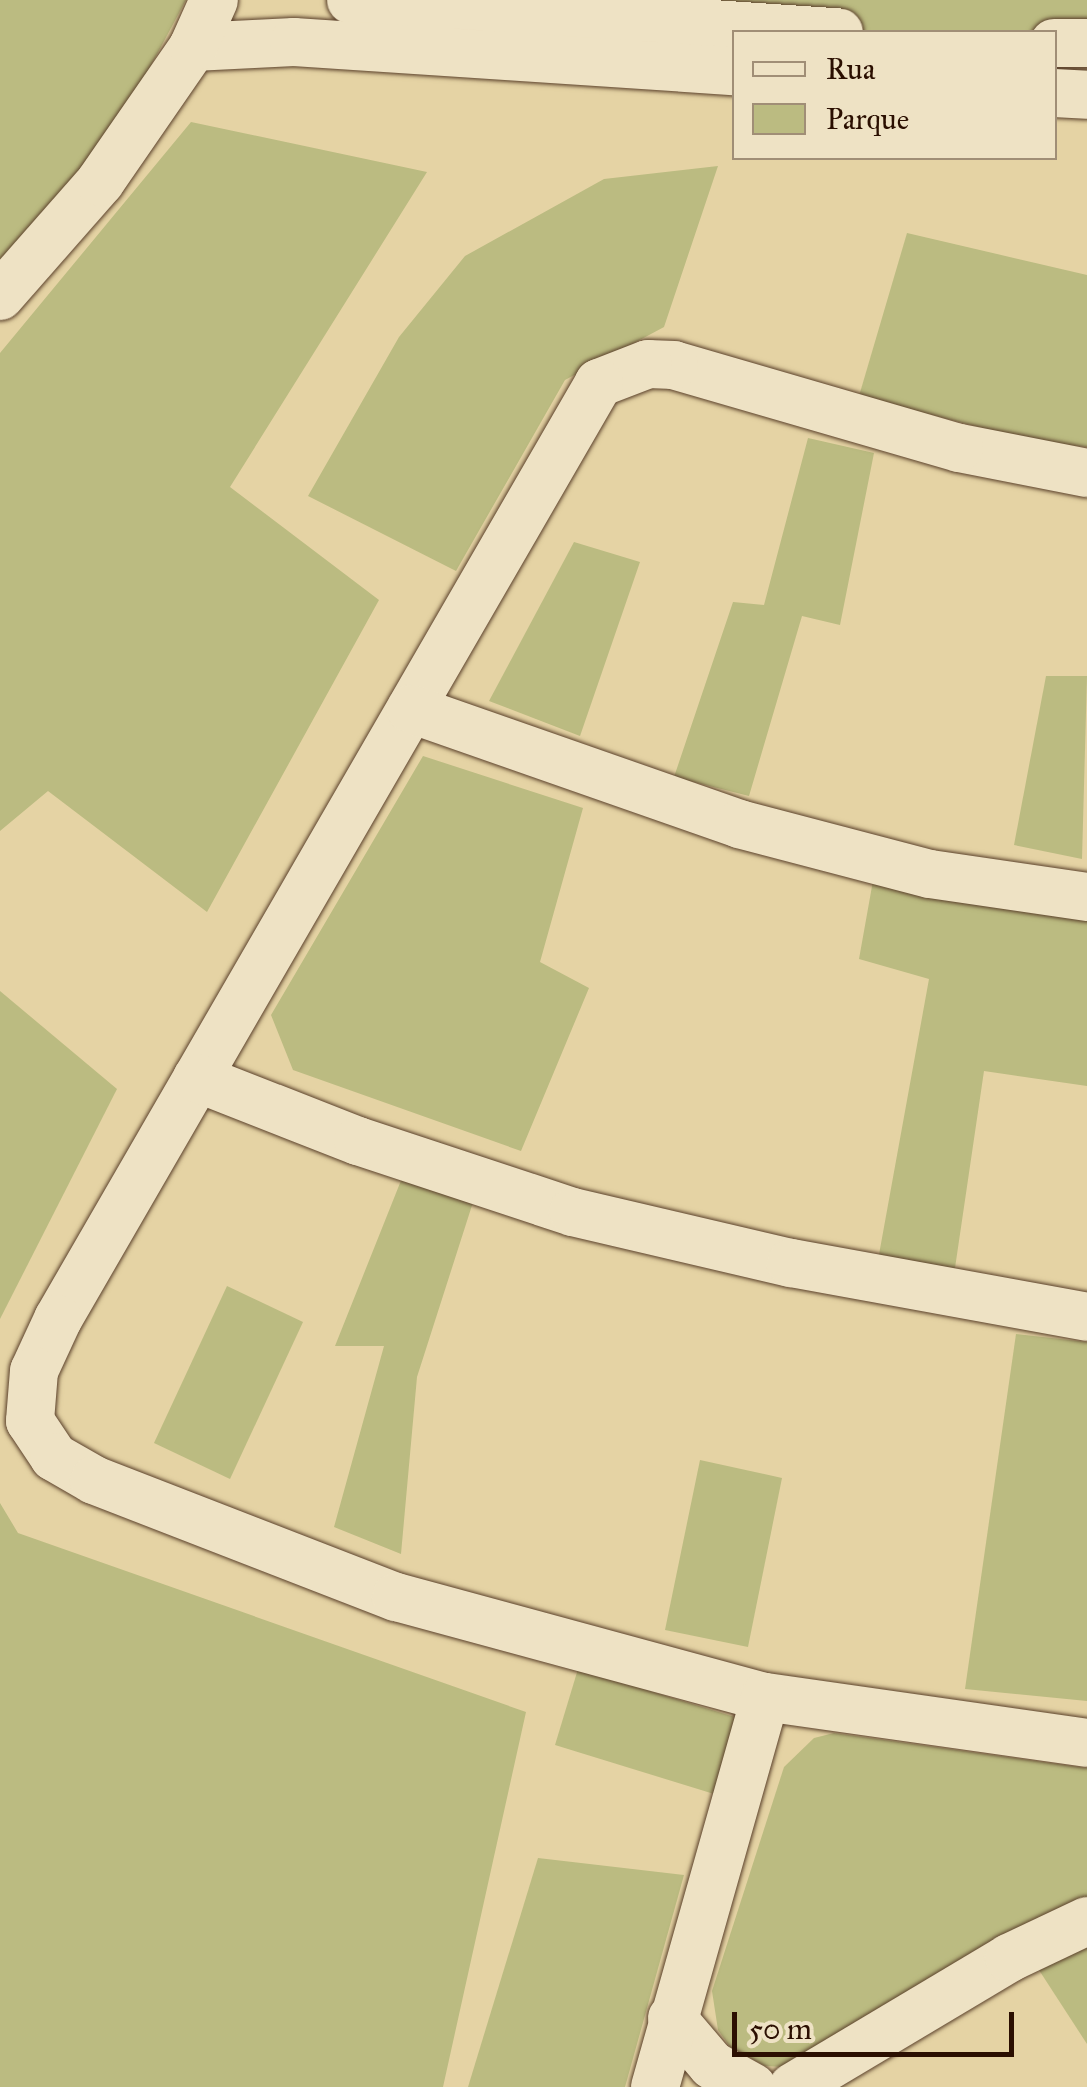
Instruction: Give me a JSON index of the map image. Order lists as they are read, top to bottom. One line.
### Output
{"legend":["Rua","Parque"],"scale_bar":"50 m"}
